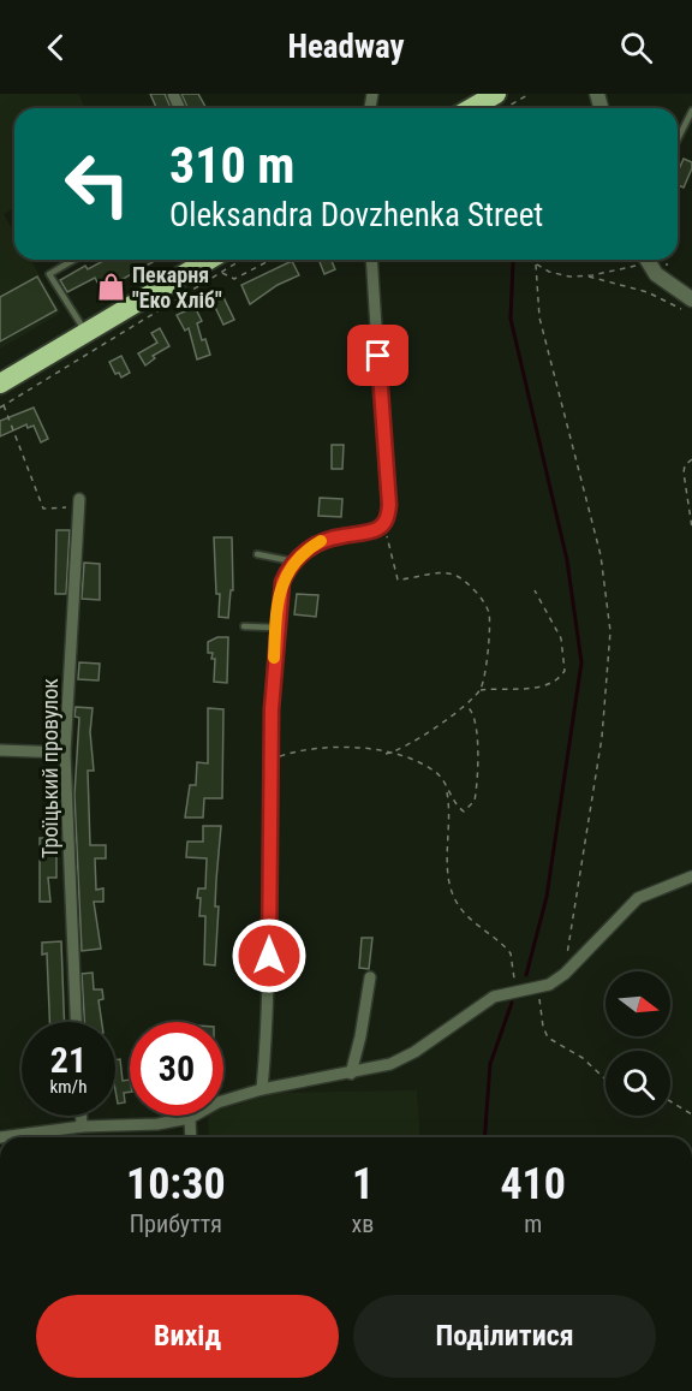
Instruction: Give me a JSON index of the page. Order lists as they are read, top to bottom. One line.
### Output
{"streets":{"street":["Троїцький провулок"]},"places":{"shop":["Пекарня \"Еко Хліб\""]},"north":"right","page":{"header":"Headway","turn":["310 m","Oleksandra Dovzhenka Street"],"speed":"21 km/h","limit":"30","eta":["10:30","Прибуття","1","хв","410","m"],"buttons":["Вихід","Поділитися"]}}
